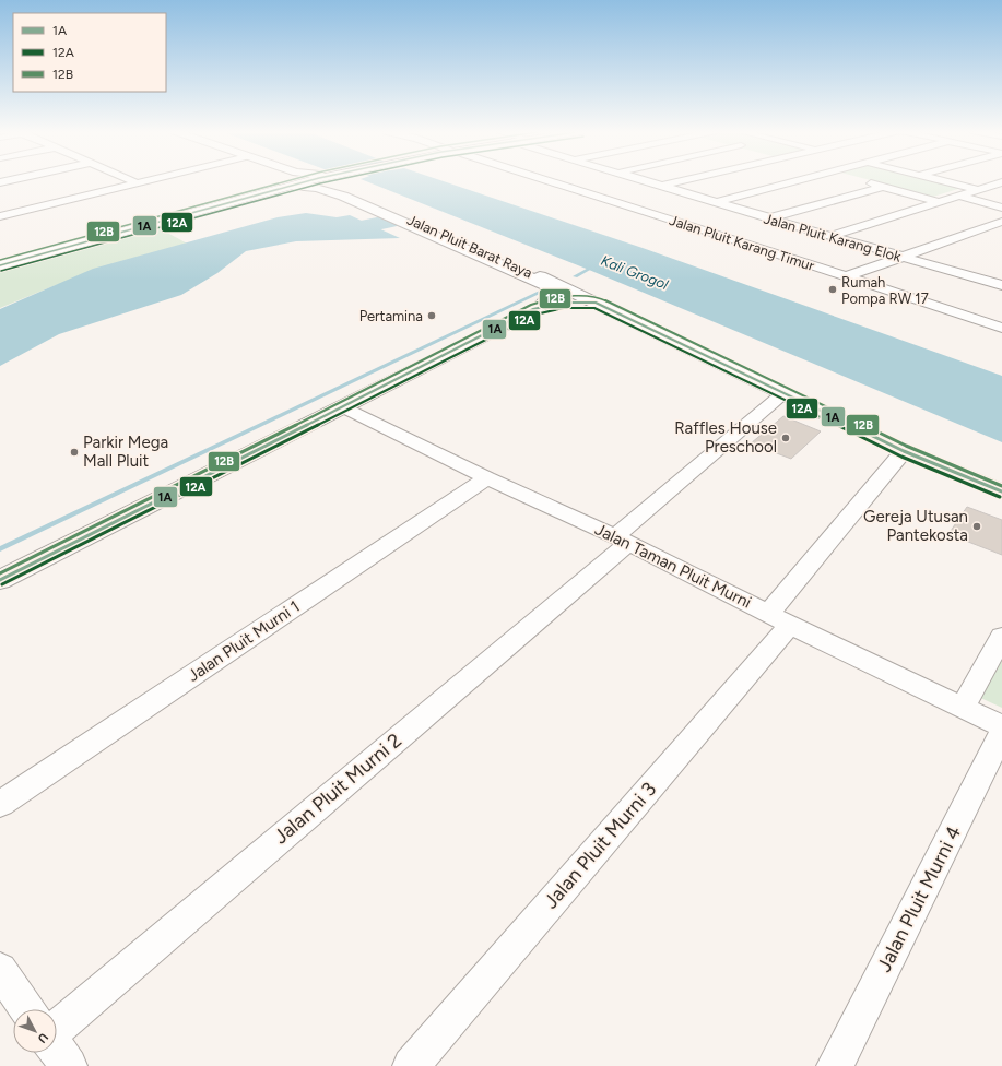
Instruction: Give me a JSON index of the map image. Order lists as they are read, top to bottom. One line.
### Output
{"streets":{"street":["Jalan Pluit Karang Elok","Jalan Pluit Karang Timur","Jalan Pluit Barat Raya","Jalan Taman Pluit Murni","Jalan Pluit Murni 1","Jalan Pluit Murni 2","Jalan Pluit Murni 3","Jalan Pluit Murni 4"]},"crossings":[["Jalan Pluit Barat Raya","Jalan Pluit Murni 2"],["Jalan Pluit Barat Raya","Jalan Pluit Murni 3"],["Jalan Taman Pluit Murni","Jalan Pluit Murni 1"],["Jalan Taman Pluit Murni","Jalan Pluit Murni 2"],["Jalan Taman Pluit Murni","Jalan Pluit Murni 3"]],"water":["Kali Grogol"],"places":["Rumah Pompa RW 17","Pertamina","Raffles House Preschool","Parkir Mega Mall Pluit","Gereja Utusan Pantekosta"],"lines":["transit line 1A","transit line 12A","transit line 12B"],"legend":["1A","12A","12B"],"north":"bottom right"}
